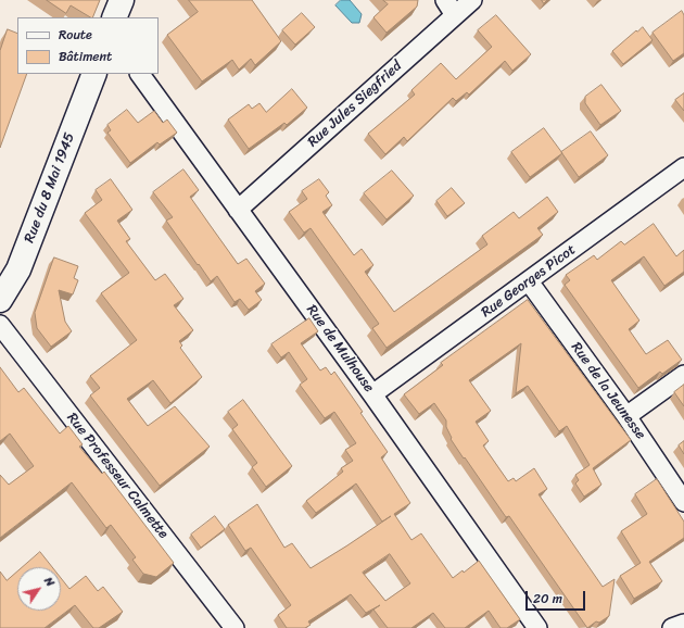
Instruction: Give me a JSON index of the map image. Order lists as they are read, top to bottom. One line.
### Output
{"streets":{"street":["Rue Jules Siegfried","Rue du 8 Mai 1945","Rue Georges Picot","Rue de Mulhouse","Rue de la Jeunesse","Rue Professeur Calmette"]},"crossings":[["Rue Jules Siegfried","Rue de Mulhouse"],["Rue Georges Picot","Rue de Mulhouse"],["Rue Georges Picot","Rue de la Jeunesse"]],"legend":["Route","Bâtiment"],"scale_bar":"20 m","north":"top right"}
